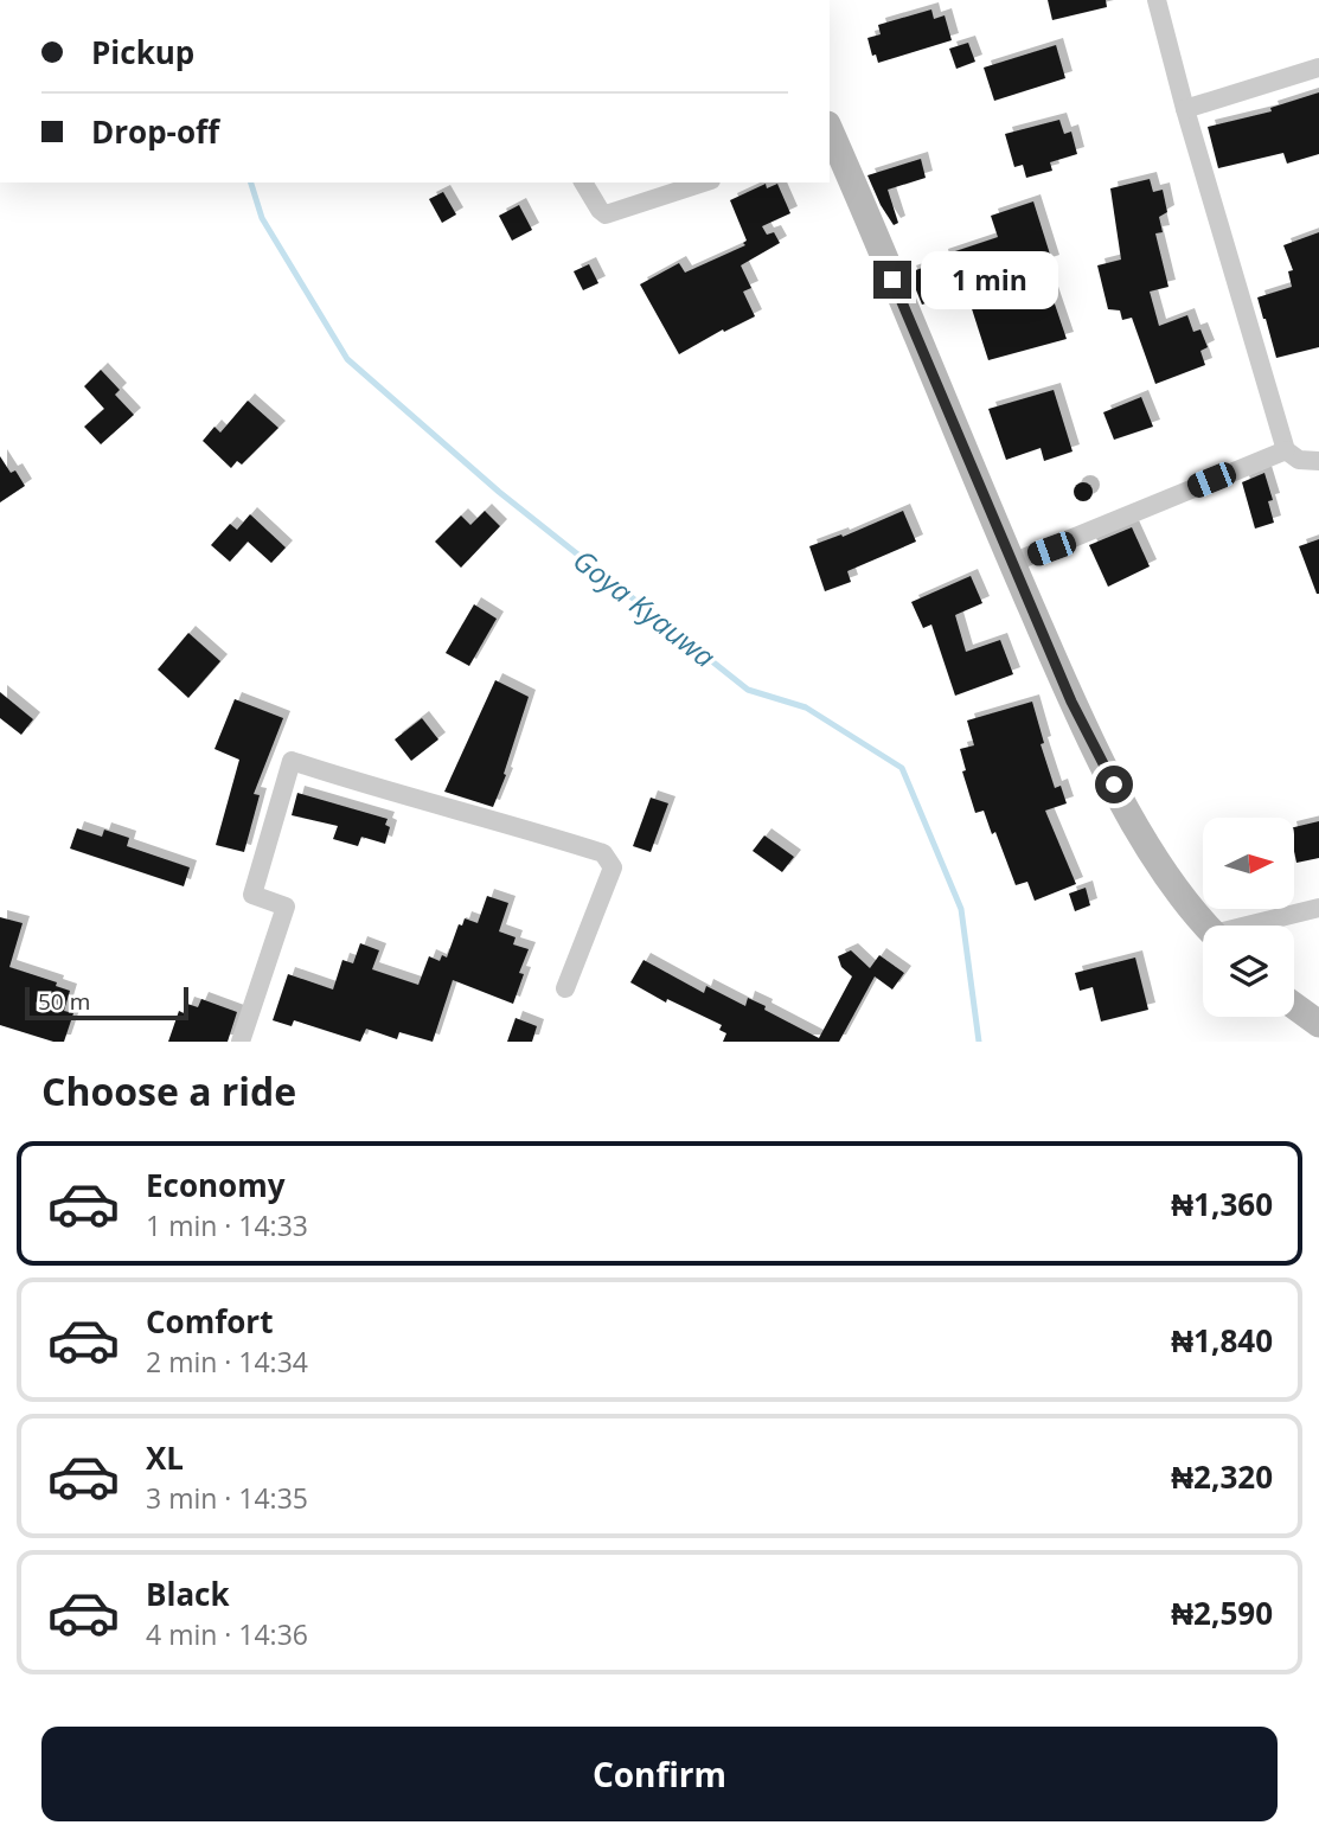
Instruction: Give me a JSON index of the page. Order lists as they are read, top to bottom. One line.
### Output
{"water":["Goya Kyauwa"],"scale_bar":"50 m","north":"right","page":{"banner":["Pickup","Drop-off"],"bubble":"1 min","scale":"50 m","heading":"Choose a ride","list":[{"name":"Economy","note":"1 min · 14:33","value":"₦1,360"},{"name":"Comfort","note":"2 min · 14:34","value":"₦1,840"},{"name":"XL","note":"3 min · 14:35","value":"₦2,320"},{"name":"Black","note":"4 min · 14:36","value":"₦2,590"}],"buttons":"Confirm"}}
